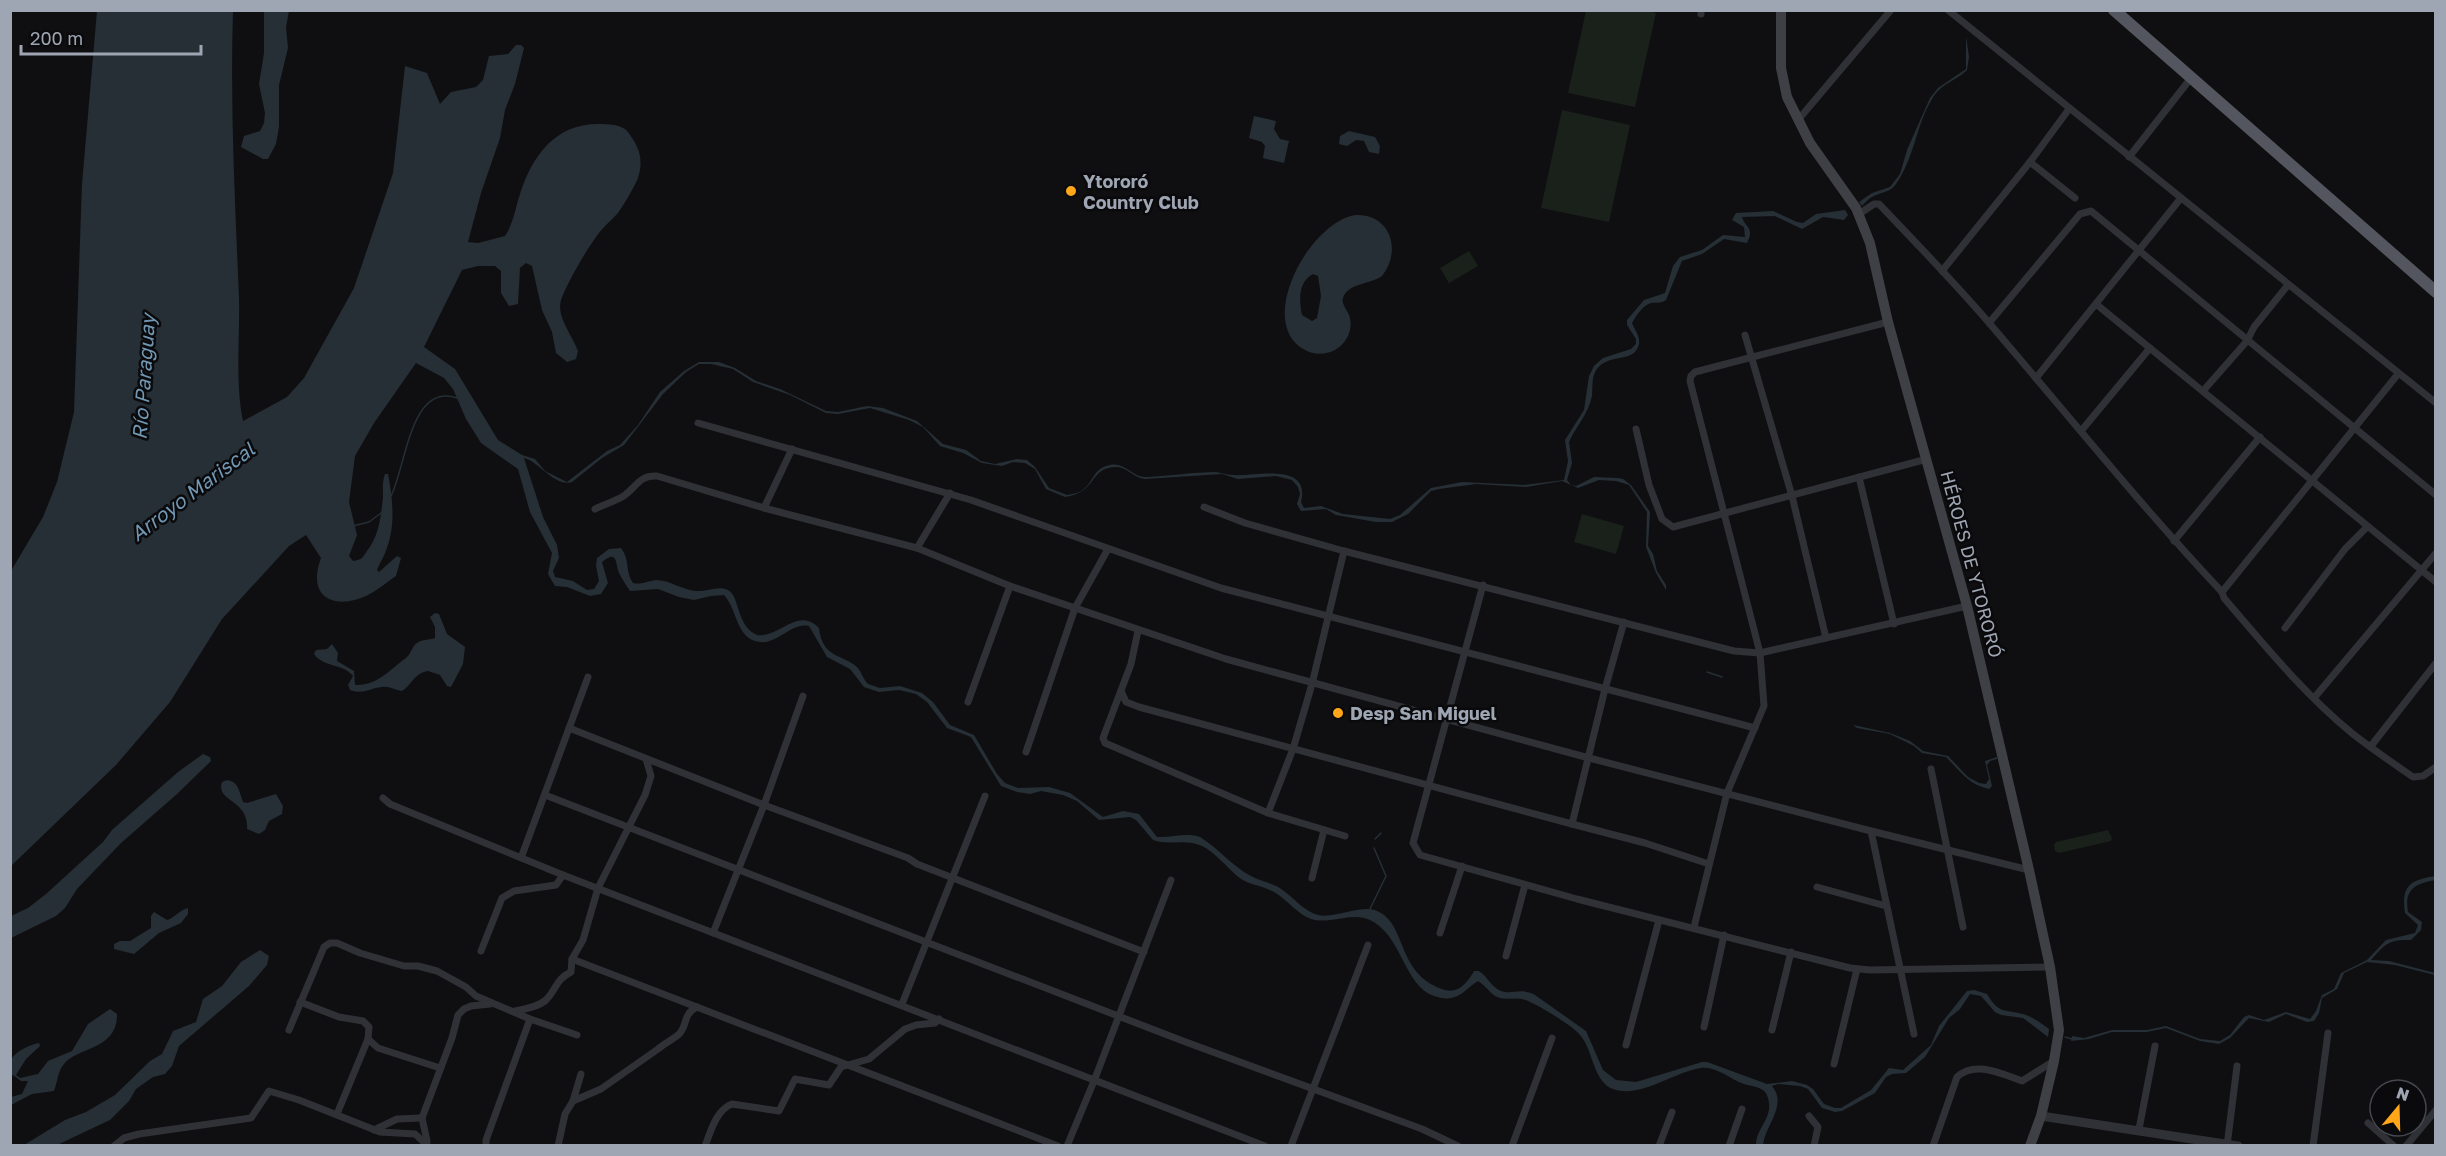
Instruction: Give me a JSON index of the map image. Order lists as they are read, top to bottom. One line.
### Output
{"streets":{"main road":["HÉROES DE YTORORÓ"]},"water":["Río Paraguay","Arroyo Mariscal"],"places":["Ytororó Country Club","Desp San Miguel"],"scale_bar":"200 m","north":"top"}
